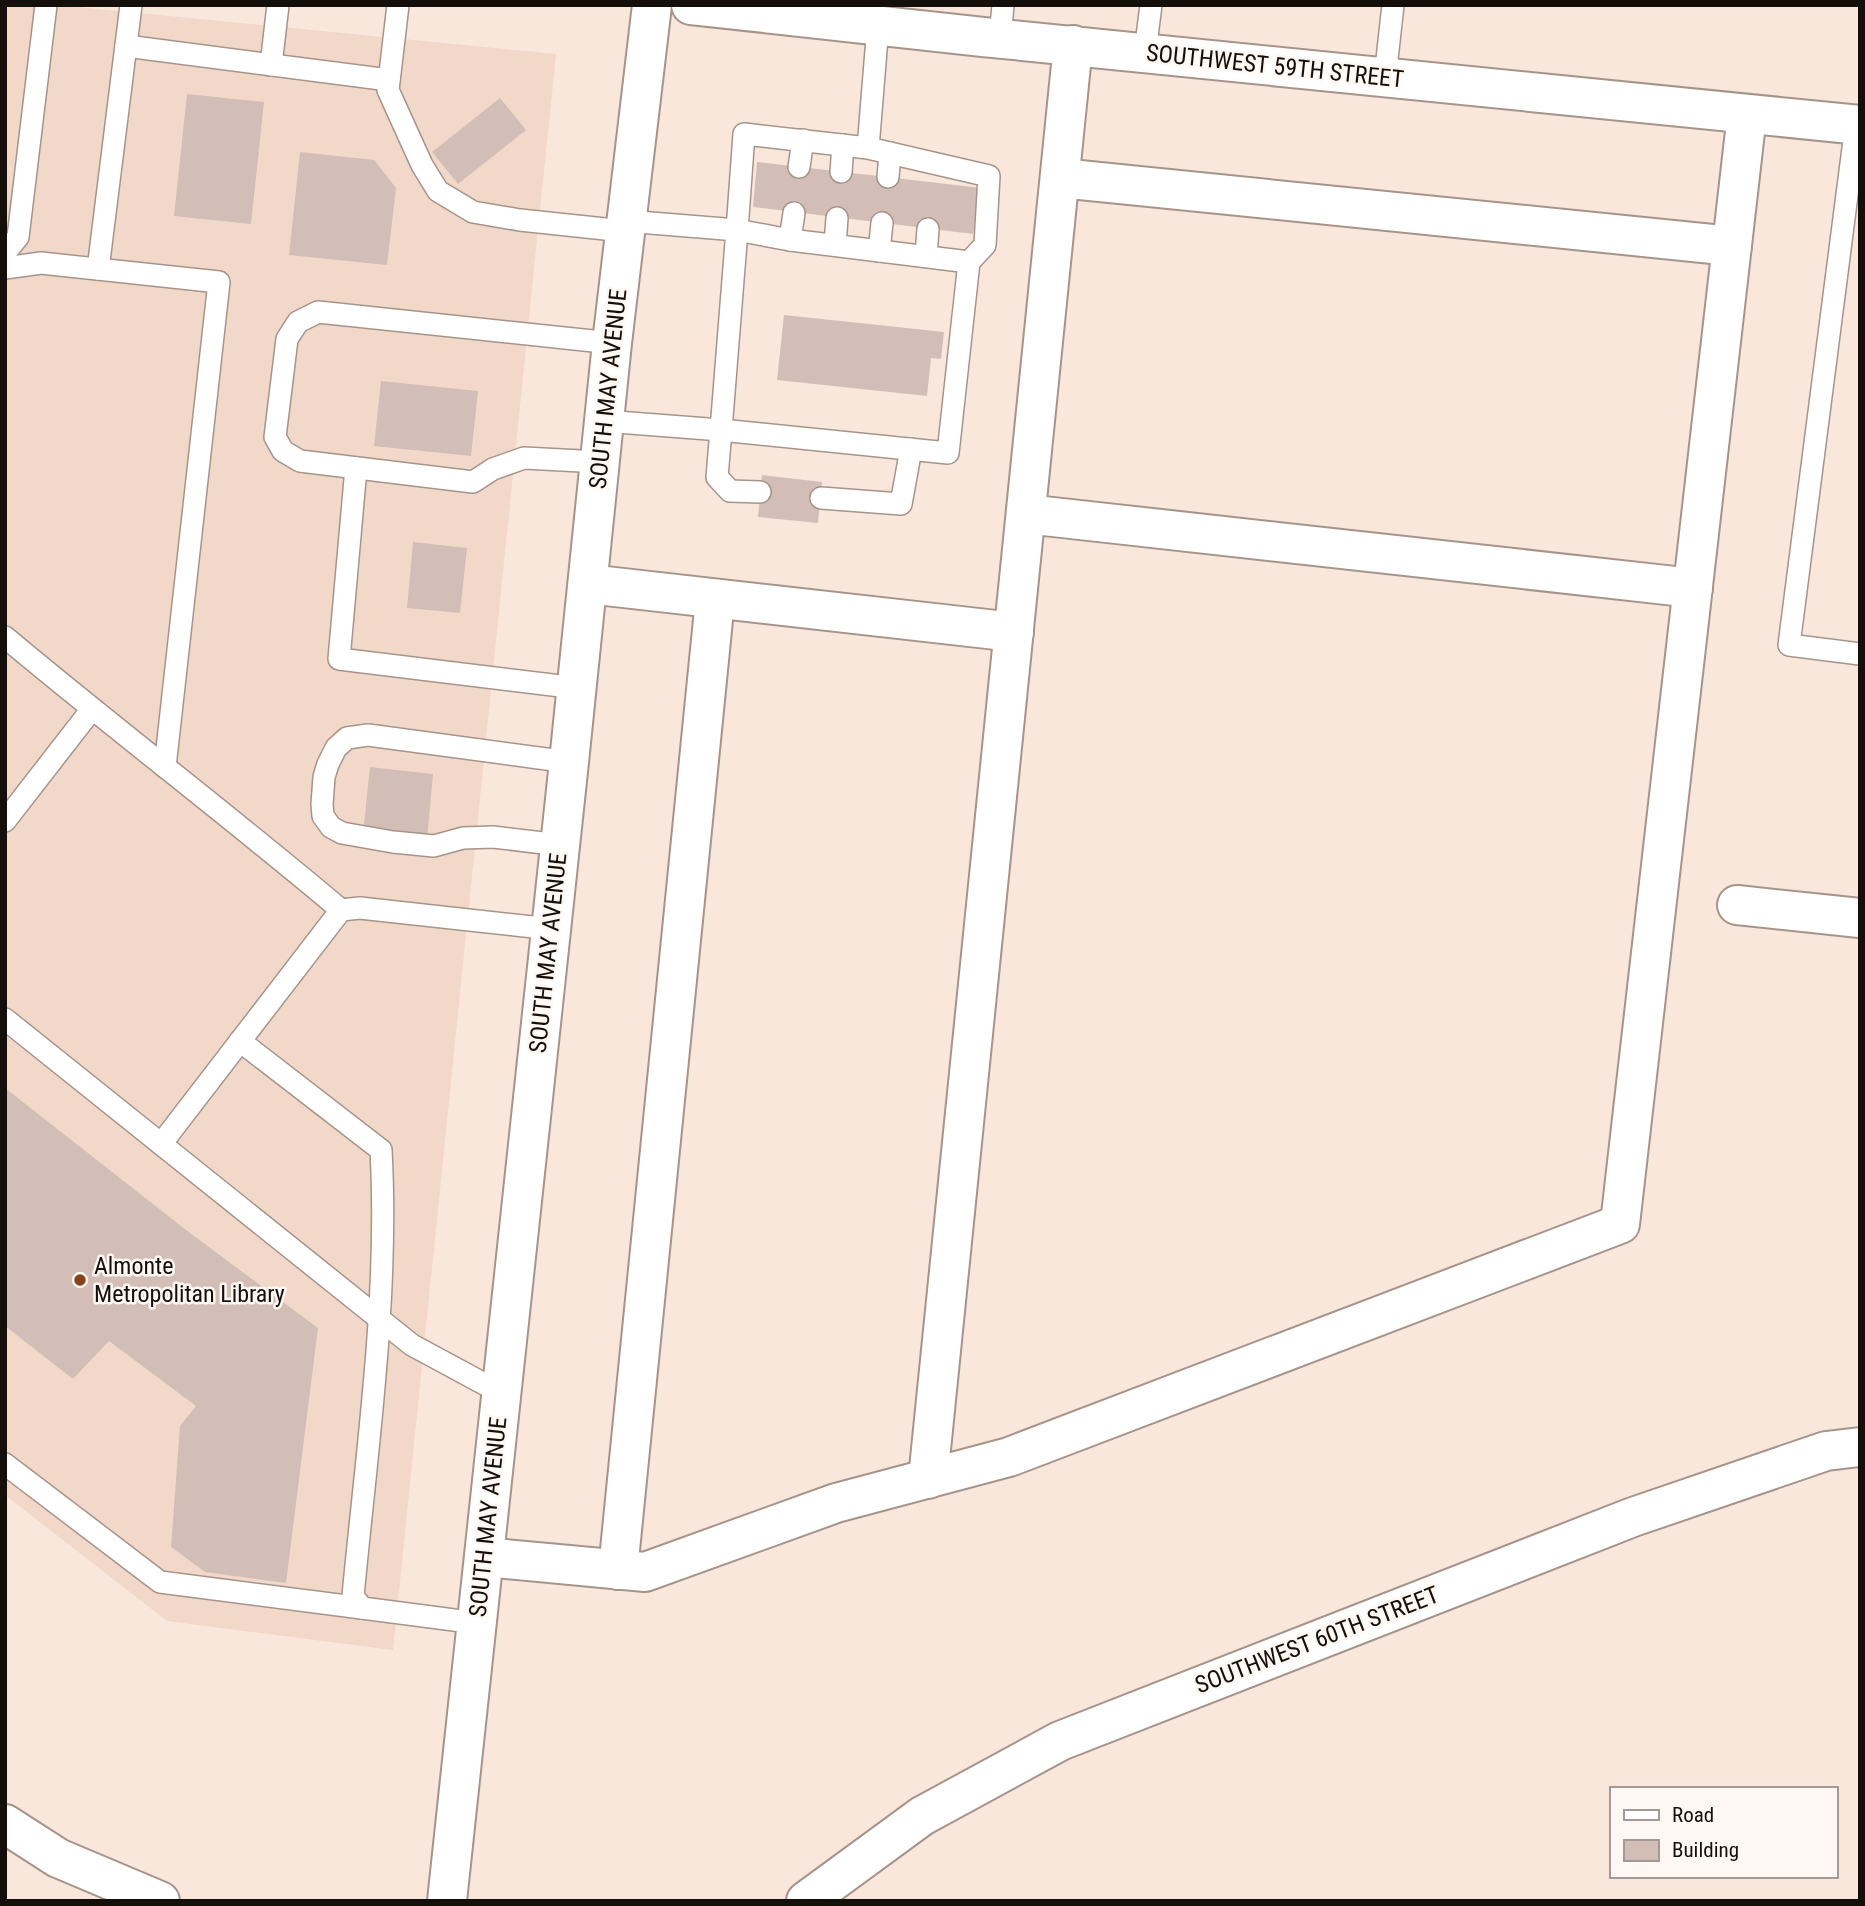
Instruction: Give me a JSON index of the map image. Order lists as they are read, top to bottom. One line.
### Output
{"streets":{"street":["SOUTHWEST 59TH STREET","SOUTH MAY AVENUE","SOUTHWEST 60TH STREET"]},"places":["Almonte Metropolitan Library"],"legend":["Road","Building"]}
